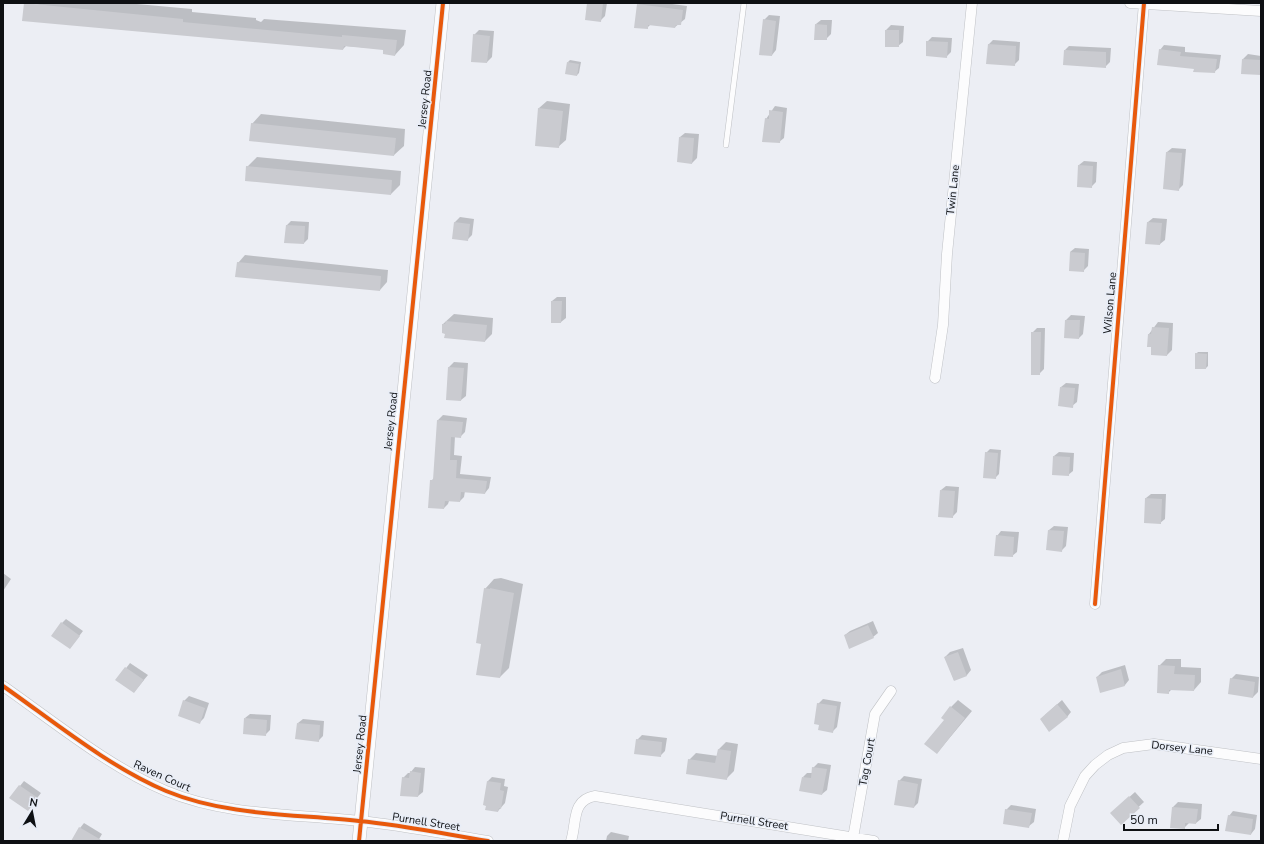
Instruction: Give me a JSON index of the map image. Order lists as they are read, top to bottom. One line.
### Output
{"streets":{"street":["Jersey Road","Twin Lane","Wilson Lane","Dorsey Lane","Tag Court","Raven Court","Purnell Street"]},"crossings":[["Jersey Road","Raven Court"],["Jersey Road","Purnell Street"],["Tag Court","Purnell Street"],["Raven Court","Purnell Street"]],"scale_bar":"50 m","north":"top"}
